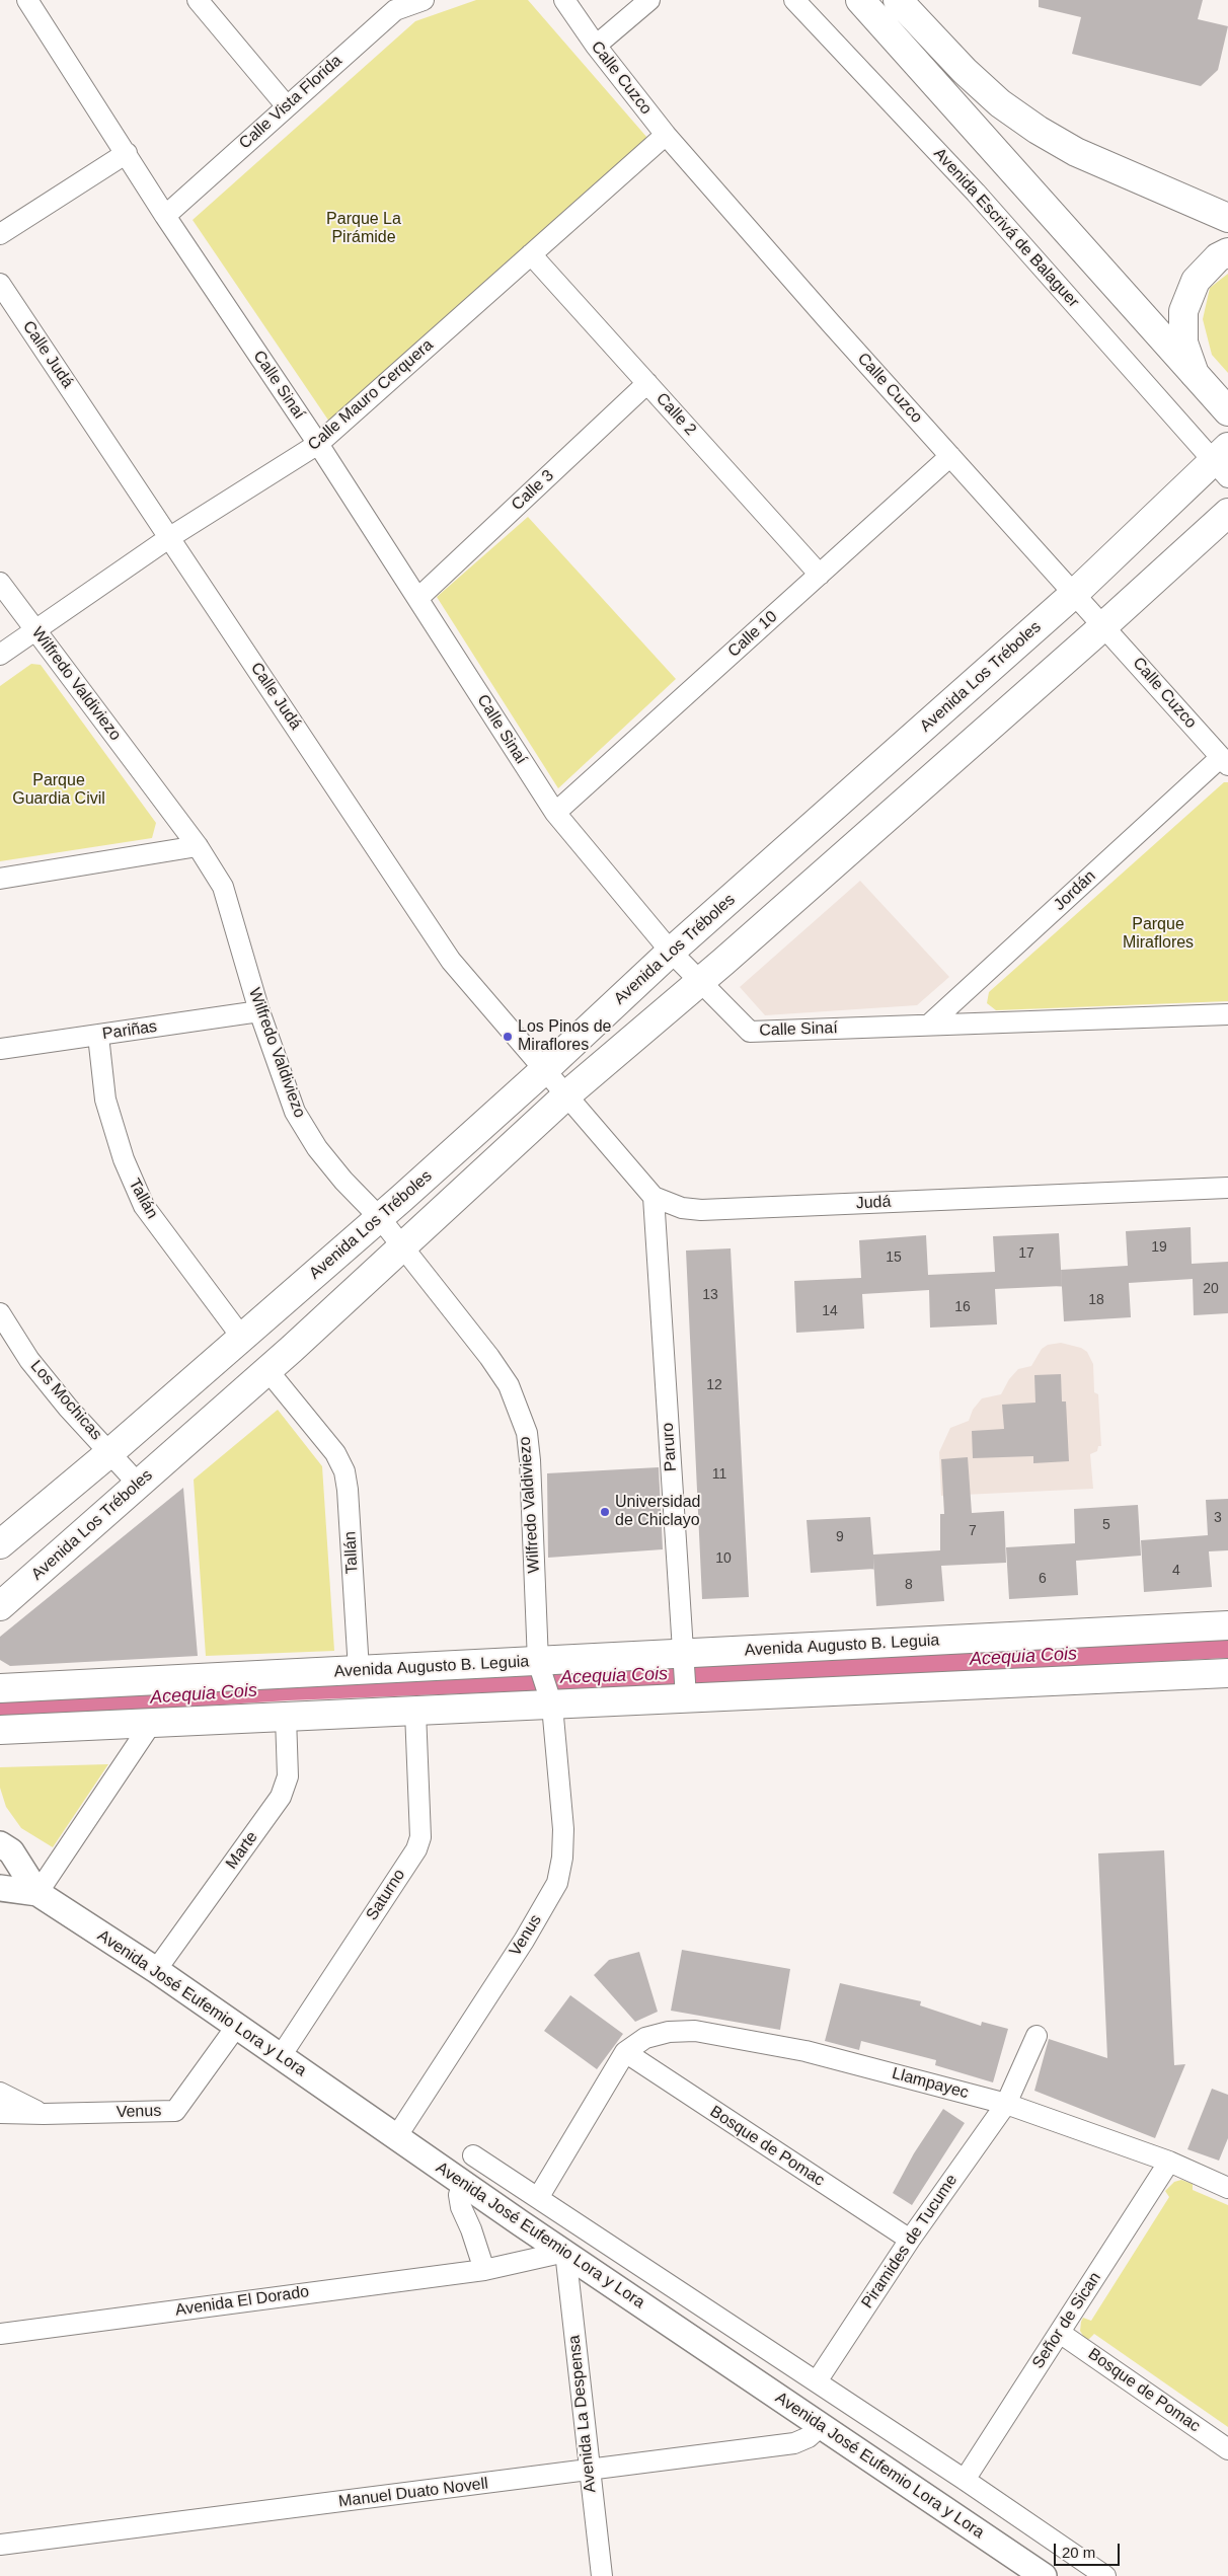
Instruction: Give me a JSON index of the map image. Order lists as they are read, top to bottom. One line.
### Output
{"streets":{"main road":["Avenida Los Tréboles","Avenida Augusto B. Leguia"],"street":["Calle Cuzco","Calle Vista Florida","Avenida Escrivá de Balaguer","Calle Judá","Calle Sinaí","Calle Mauro Cerquera","Calle 2","Calle 3","Calle 10","Wilfredo Valdiviezo","Jordán","Pariñas","Tallán","Judá","Los Mochicas","Paruro","Marte","Saturno","Venus","Avenida José Eufemio Lora y Lora","Llampayec","Bosque de Pomac","Piramides de Tucume","Avenida El Dorado","Señor de Sican","Avenida La Despensa","Manuel Duato Novell"]},"crossings":[["Calle Cuzco","Calle Mauro Cerquera"],["Calle Cuzco","Calle 10"],["Calle Cuzco","Avenida Los Tréboles"],["Calle Cuzco","Jordán"],["Calle Vista Florida","Calle Sinaí"],["Avenida Escrivá de Balaguer","Avenida Los Tréboles"],["Calle Judá","Calle Mauro Cerquera"],["Calle Judá","Avenida Los Tréboles"],["Calle Judá","Judá"],["Calle Sinaí","Calle Mauro Cerquera"],["Calle Sinaí","Calle 3"],["Calle Sinaí","Calle 10"],["Calle Sinaí","Avenida Los Tréboles"],["Calle Sinaí","Jordán"],["Calle Mauro Cerquera","Calle 2"],["Calle Mauro Cerquera","Wilfredo Valdiviezo"],["Calle 2","Calle 3"],["Calle 2","Calle 10"],["Avenida Los Tréboles","Wilfredo Valdiviezo"],["Avenida Los Tréboles","Tallán"],["Avenida Los Tréboles","Judá"],["Avenida Los Tréboles","Los Mochicas"],["Wilfredo Valdiviezo","Pariñas"],["Wilfredo Valdiviezo","Avenida Augusto B. Leguia"],["Wilfredo Valdiviezo","Venus"],["Pariñas","Tallán"],["Tallán","Avenida Augusto B. Leguia"],["Judá","Paruro"],["Paruro","Avenida Augusto B. Leguia"],["Marte","Avenida José Eufemio Lora y Lora"],["Saturno","Avenida José Eufemio Lora y Lora"],["Venus","Avenida José Eufemio Lora y Lora"],["Avenida José Eufemio Lora y Lora","Avenida El Dorado"],["Avenida José Eufemio Lora y Lora","Avenida La Despensa"],["Avenida José Eufemio Lora y Lora","Manuel Duato Novell"],["Llampayec","Bosque de Pomac"],["Llampayec","Piramides de Tucume"],["Llampayec","Señor de Sican"],["Bosque de Pomac","Piramides de Tucume"],["Bosque de Pomac","Señor de Sican"],["Avenida El Dorado","Avenida La Despensa"],["Avenida La Despensa","Manuel Duato Novell"]],"water":["Acequia Cois"],"parks":["Parque La Pirámide","Parque Guardia Civil","Parque Miraflores"],"places":["Los Pinos de Miraflores","Universidad de Chiclayo"],"house_numbers":["19","17","15","20","13","18","16","14","12","11","3","5","7","9","10","4","6","8"],"scale_bar":"20 m"}
